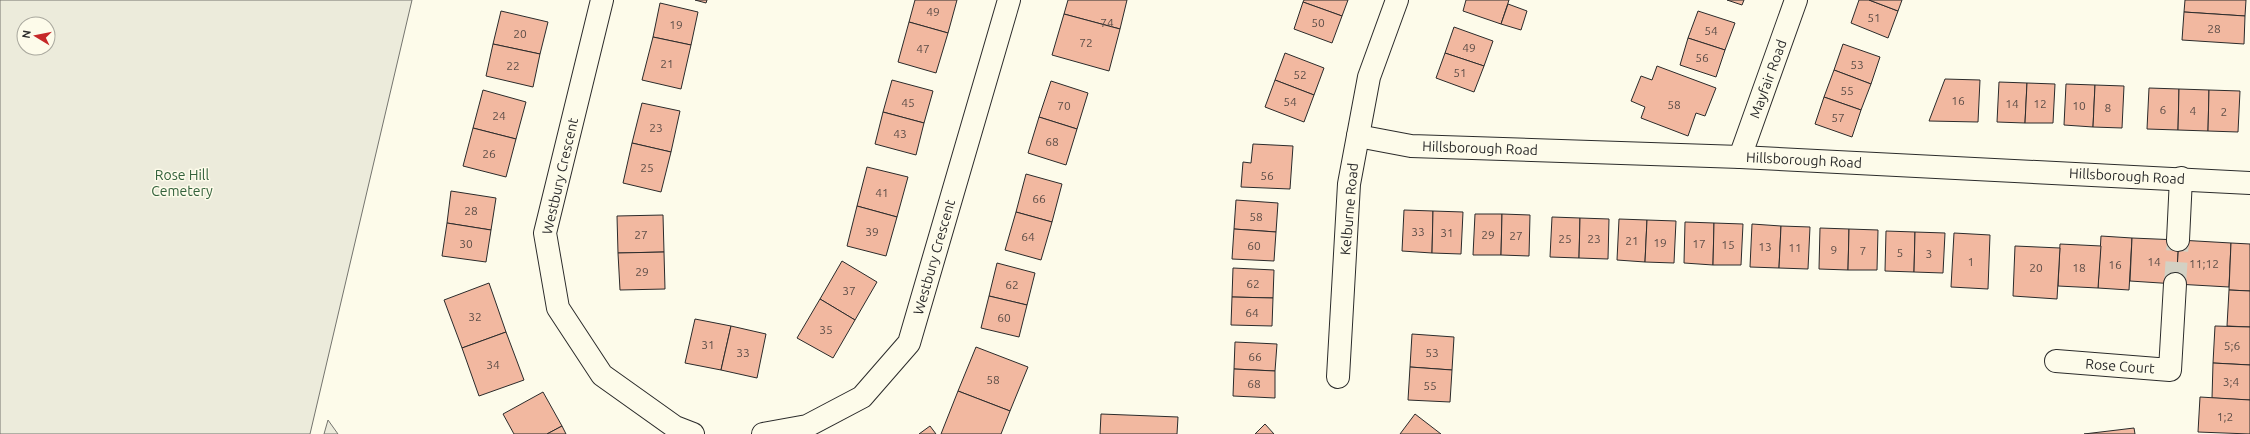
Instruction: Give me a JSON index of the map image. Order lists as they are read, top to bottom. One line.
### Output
{"streets":{"street":["Mayfair Road","Hillsborough Road","Westbury Crescent","Kelburne Road","Rose Court"]},"crossings":[["Mayfair Road","Hillsborough Road"],["Hillsborough Road","Kelburne Road"]],"parks":["Rose Hill Cemetery"],"house_numbers":["49","51","74","50","19","28","54","20","72","49","47","56","21","53","22","51","52","55","16","54","45","14","12","58","70","10","8","6","4","2","24","57","23","43","68","26","25","56","41","66","28","58","39","33","31","27","29","27","64","25","23","21","19","30","17","15","60","13","11","9","7","5","3","1","14","11;12","16","20","18","29","62","62","37","64","32","60","35","31","5;6","33","53","66","34","58","3;4","68","55","1;2"],"north":"left"}
